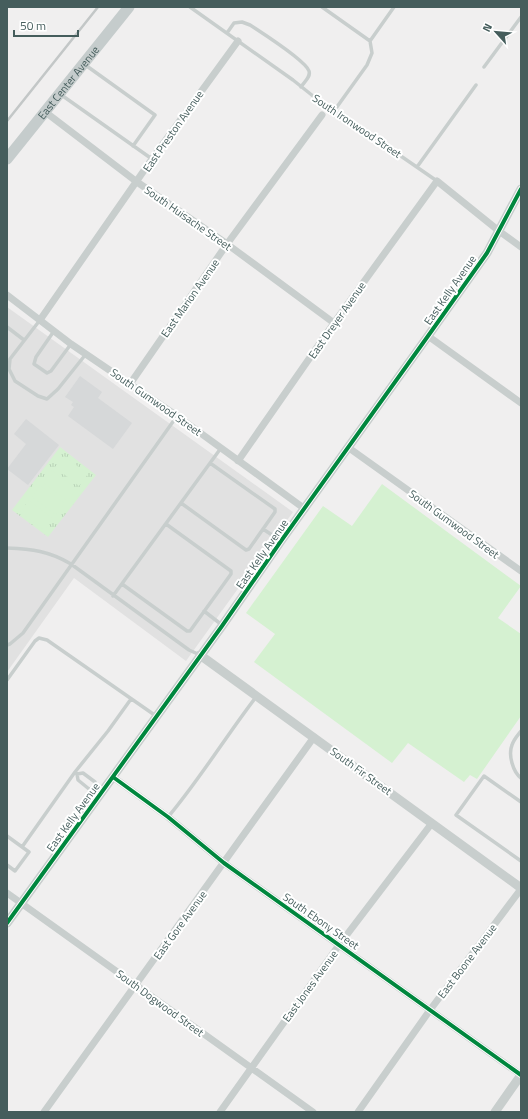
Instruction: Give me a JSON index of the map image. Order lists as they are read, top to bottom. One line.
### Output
{"streets":{"main road":["East Center Avenue"],"street":["South Ironwood Street","East Preston Avenue","South Huisache Street","East Kelly Avenue","East Marion Avenue","East Dreyer Avenue","South Gumwood Street","South Fir Street","South Ebony Street","East Gore Avenue","East Boone Avenue","East Jones Avenue","South Dogwood Street"]},"crossings":[["East Center Avenue","South Huisache Street"],["South Ironwood Street","East Preston Avenue"],["South Ironwood Street","East Kelly Avenue"],["South Ironwood Street","East Dreyer Avenue"],["East Preston Avenue","South Huisache Street"],["East Preston Avenue","South Gumwood Street"],["South Huisache Street","East Marion Avenue"],["South Huisache Street","East Dreyer Avenue"],["East Kelly Avenue","South Gumwood Street"],["East Kelly Avenue","South Fir Street"],["East Kelly Avenue","South Ebony Street"],["East Kelly Avenue","South Dogwood Street"],["East Marion Avenue","South Gumwood Street"],["East Dreyer Avenue","South Gumwood Street"],["South Fir Street","East Gore Avenue"],["South Fir Street","East Boone Avenue"],["South Fir Street","East Jones Avenue"],["South Ebony Street","East Gore Avenue"],["South Ebony Street","East Boone Avenue"],["South Ebony Street","East Jones Avenue"],["East Gore Avenue","South Dogwood Street"],["East Jones Avenue","South Dogwood Street"]],"scale_bar":"50 m","north":"top left"}
